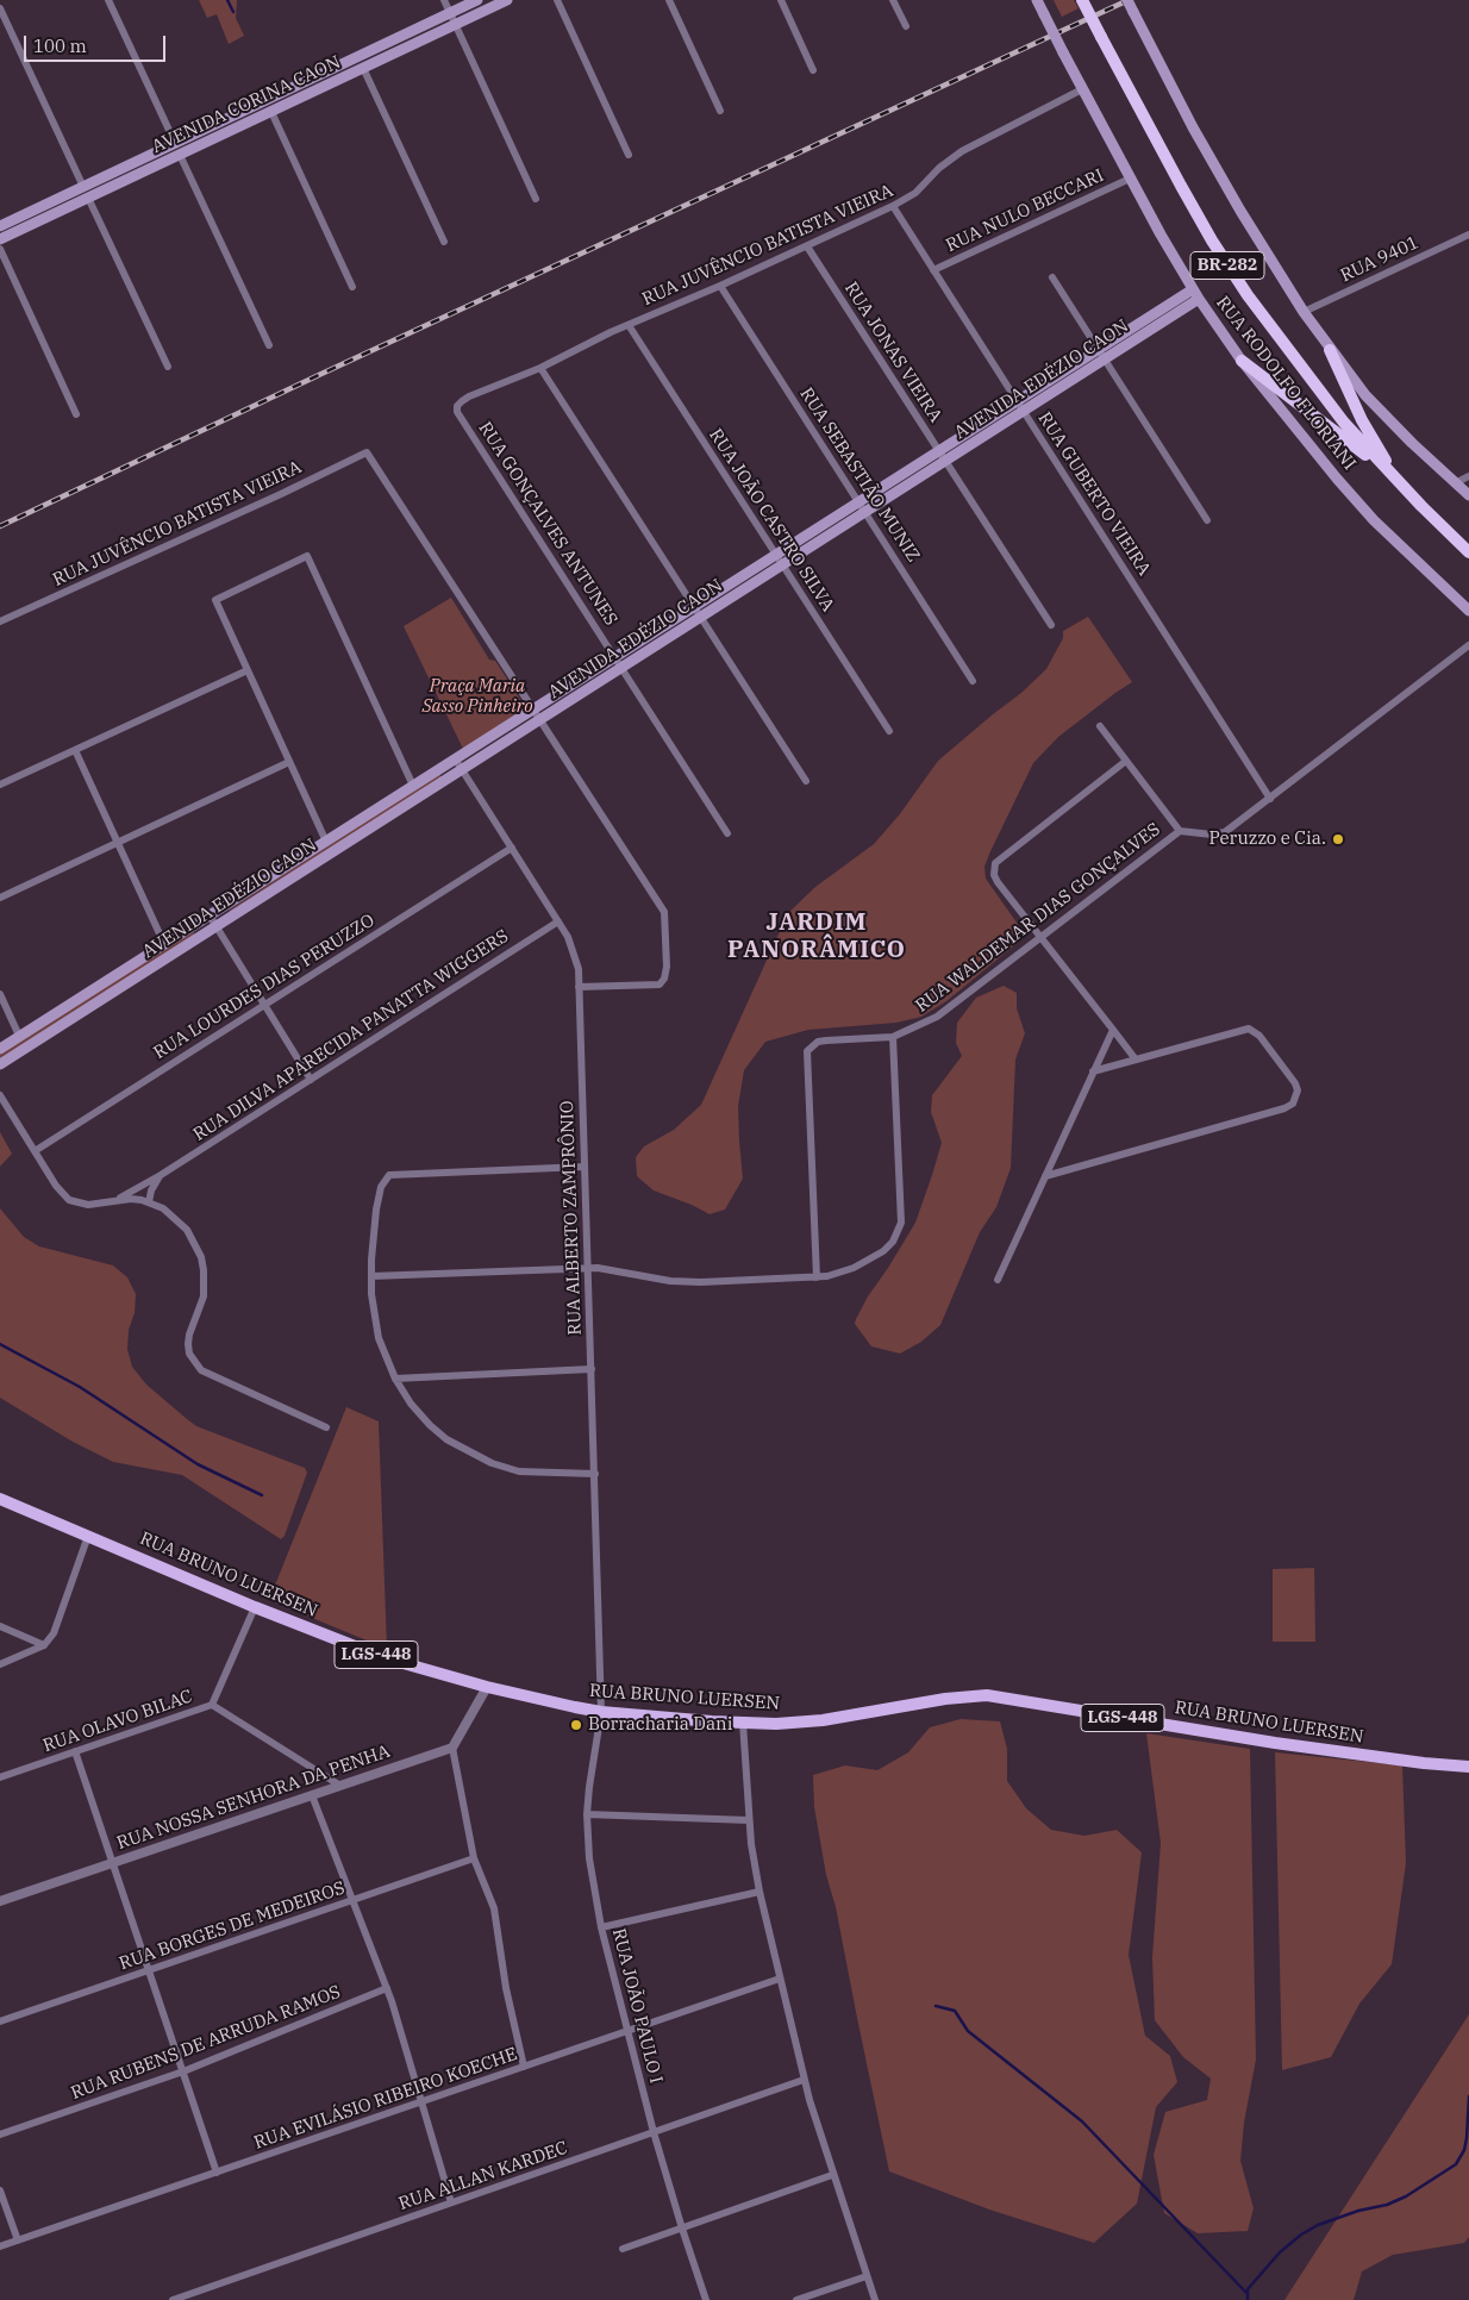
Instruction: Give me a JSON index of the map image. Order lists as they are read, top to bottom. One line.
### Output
{"streets":{"highway":["BR-282"],"main road":["AVENIDA CORINA CAON","AVENIDA EDÉZIO CAON","RUA RODOLFO FLORIANI","RUA BRUNO LUERSEN","LGS-448"],"street":["RUA NULO BECCARI","RUA JUVÊNCIO BATISTA VIEIRA","RUA 9401","RUA JONAS VIEIRA","RUA SEBASTIÃO MUNIZ","RUA GUBERTO VIEIRA","RUA JOÃO CASTRO SILVA","RUA GONÇALVES ANTUNES","RUA WALDEMAR DIAS GONÇALVES","RUA LOURDES DIAS PERUZZO","RUA DILVA APARECIDA PANATTA WIGGERS","RUA ALBERTO ZAMPRÔNIO","RUA OLAVO BILAC","RUA NOSSA SENHORA DA PENHA","RUA BORGES DE MEDEIROS","RUA JOÃO PAULO I","RUA RUBENS DE ARRUDA RAMOS","RUA EVILÁSIO RIBEIRO KOECHE","RUA ALLAN KARDEC"]},"crossings":[["RUA NULO BECCARI","RUA RODOLFO FLORIANI"],["RUA NULO BECCARI","RUA GUBERTO VIEIRA"],["RUA JUVÊNCIO BATISTA VIEIRA","RUA JONAS VIEIRA"],["RUA JUVÊNCIO BATISTA VIEIRA","AVENIDA EDÉZIO CAON"],["RUA JUVÊNCIO BATISTA VIEIRA","RUA RODOLFO FLORIANI"],["RUA JUVÊNCIO BATISTA VIEIRA","RUA SEBASTIÃO MUNIZ"],["RUA JUVÊNCIO BATISTA VIEIRA","RUA GUBERTO VIEIRA"],["RUA JUVÊNCIO BATISTA VIEIRA","RUA JOÃO CASTRO SILVA"],["RUA JUVÊNCIO BATISTA VIEIRA","RUA GONÇALVES ANTUNES"],["RUA JONAS VIEIRA","AVENIDA EDÉZIO CAON"],["AVENIDA EDÉZIO CAON","RUA RODOLFO FLORIANI"],["AVENIDA EDÉZIO CAON","RUA SEBASTIÃO MUNIZ"],["AVENIDA EDÉZIO CAON","RUA GUBERTO VIEIRA"],["AVENIDA EDÉZIO CAON","RUA JOÃO CASTRO SILVA"],["AVENIDA EDÉZIO CAON","RUA GONÇALVES ANTUNES"],["AVENIDA EDÉZIO CAON","RUA ALBERTO ZAMPRÔNIO"],["RUA LOURDES DIAS PERUZZO","RUA ALBERTO ZAMPRÔNIO"],["RUA DILVA APARECIDA PANATTA WIGGERS","RUA ALBERTO ZAMPRÔNIO"],["RUA ALBERTO ZAMPRÔNIO","RUA BRUNO LUERSEN"],["RUA ALBERTO ZAMPRÔNIO","RUA JOÃO PAULO I"],["RUA BRUNO LUERSEN","RUA OLAVO BILAC"],["RUA BRUNO LUERSEN","RUA JOÃO PAULO I"],["RUA JOÃO PAULO I","RUA EVILÁSIO RIBEIRO KOECHE"],["RUA JOÃO PAULO I","RUA ALLAN KARDEC"]],"districts":["JARDIM PANORÂMICO"],"parks":["Praça Maria Sasso Pinheiro"],"places":["Peruzzo e Cia.","Borracharia Dani"],"scale_bar":"100 m"}
